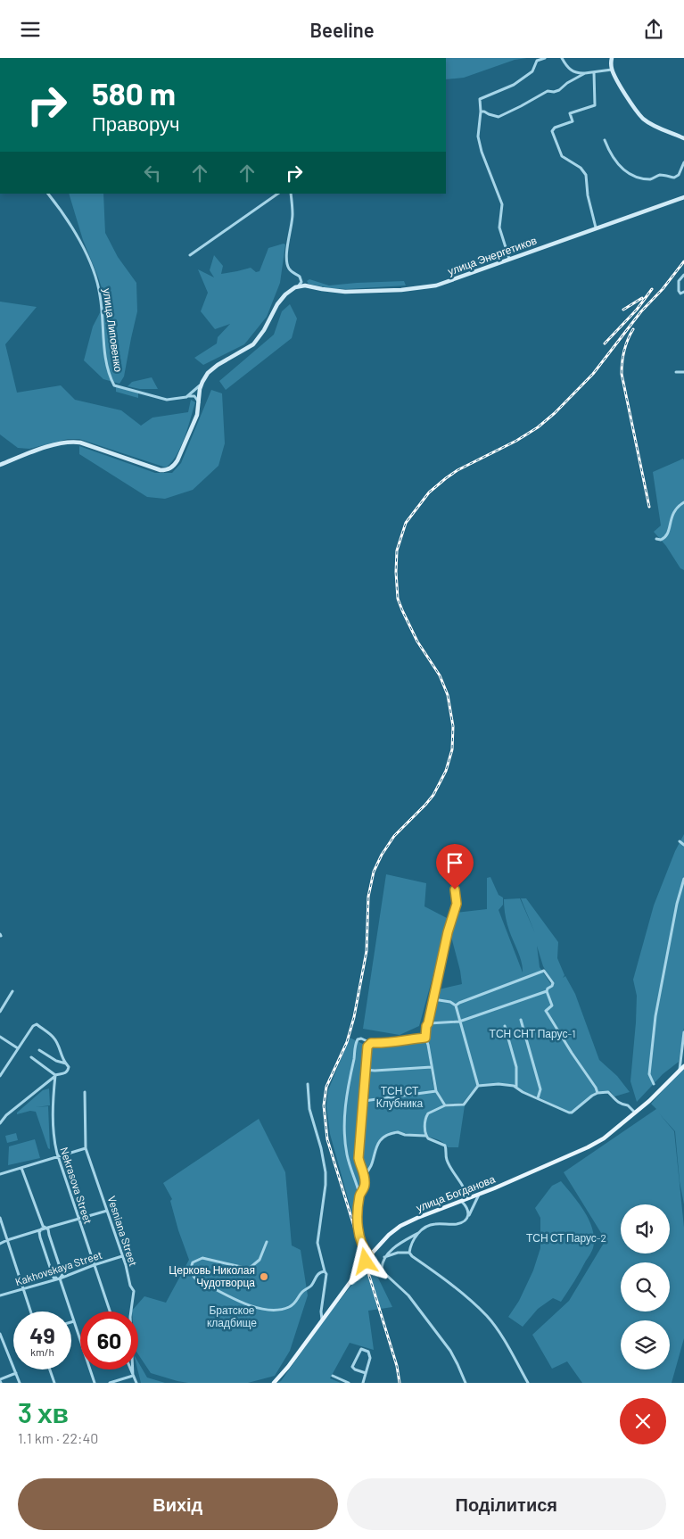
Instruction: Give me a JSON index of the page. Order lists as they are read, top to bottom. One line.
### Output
{"streets":{"main road":["улица Энергетиков","улица Богданова"],"street":["улица Липовенко","Nekrasova Street","Vesniana Street","Kakhovskaya Street"]},"crossings":[["Nekrasova Street","Kakhovskaya Street"],["Vesniana Street","Kakhovskaya Street"]],"parks":["ТСН СНТ Парус-1","ТСН СТ Клубника","ТСН СТ Парус-2","Братское кладбище"],"places":["Церковь Николая Чудотворца"],"page":{"header":"Beeline","turn":["580 m","Праворуч"],"speed":"49 km/h","limit":"60","heading":["3 хв","1.1 km · 22:40"],"buttons":["Вихід","Поділитися"]}}
